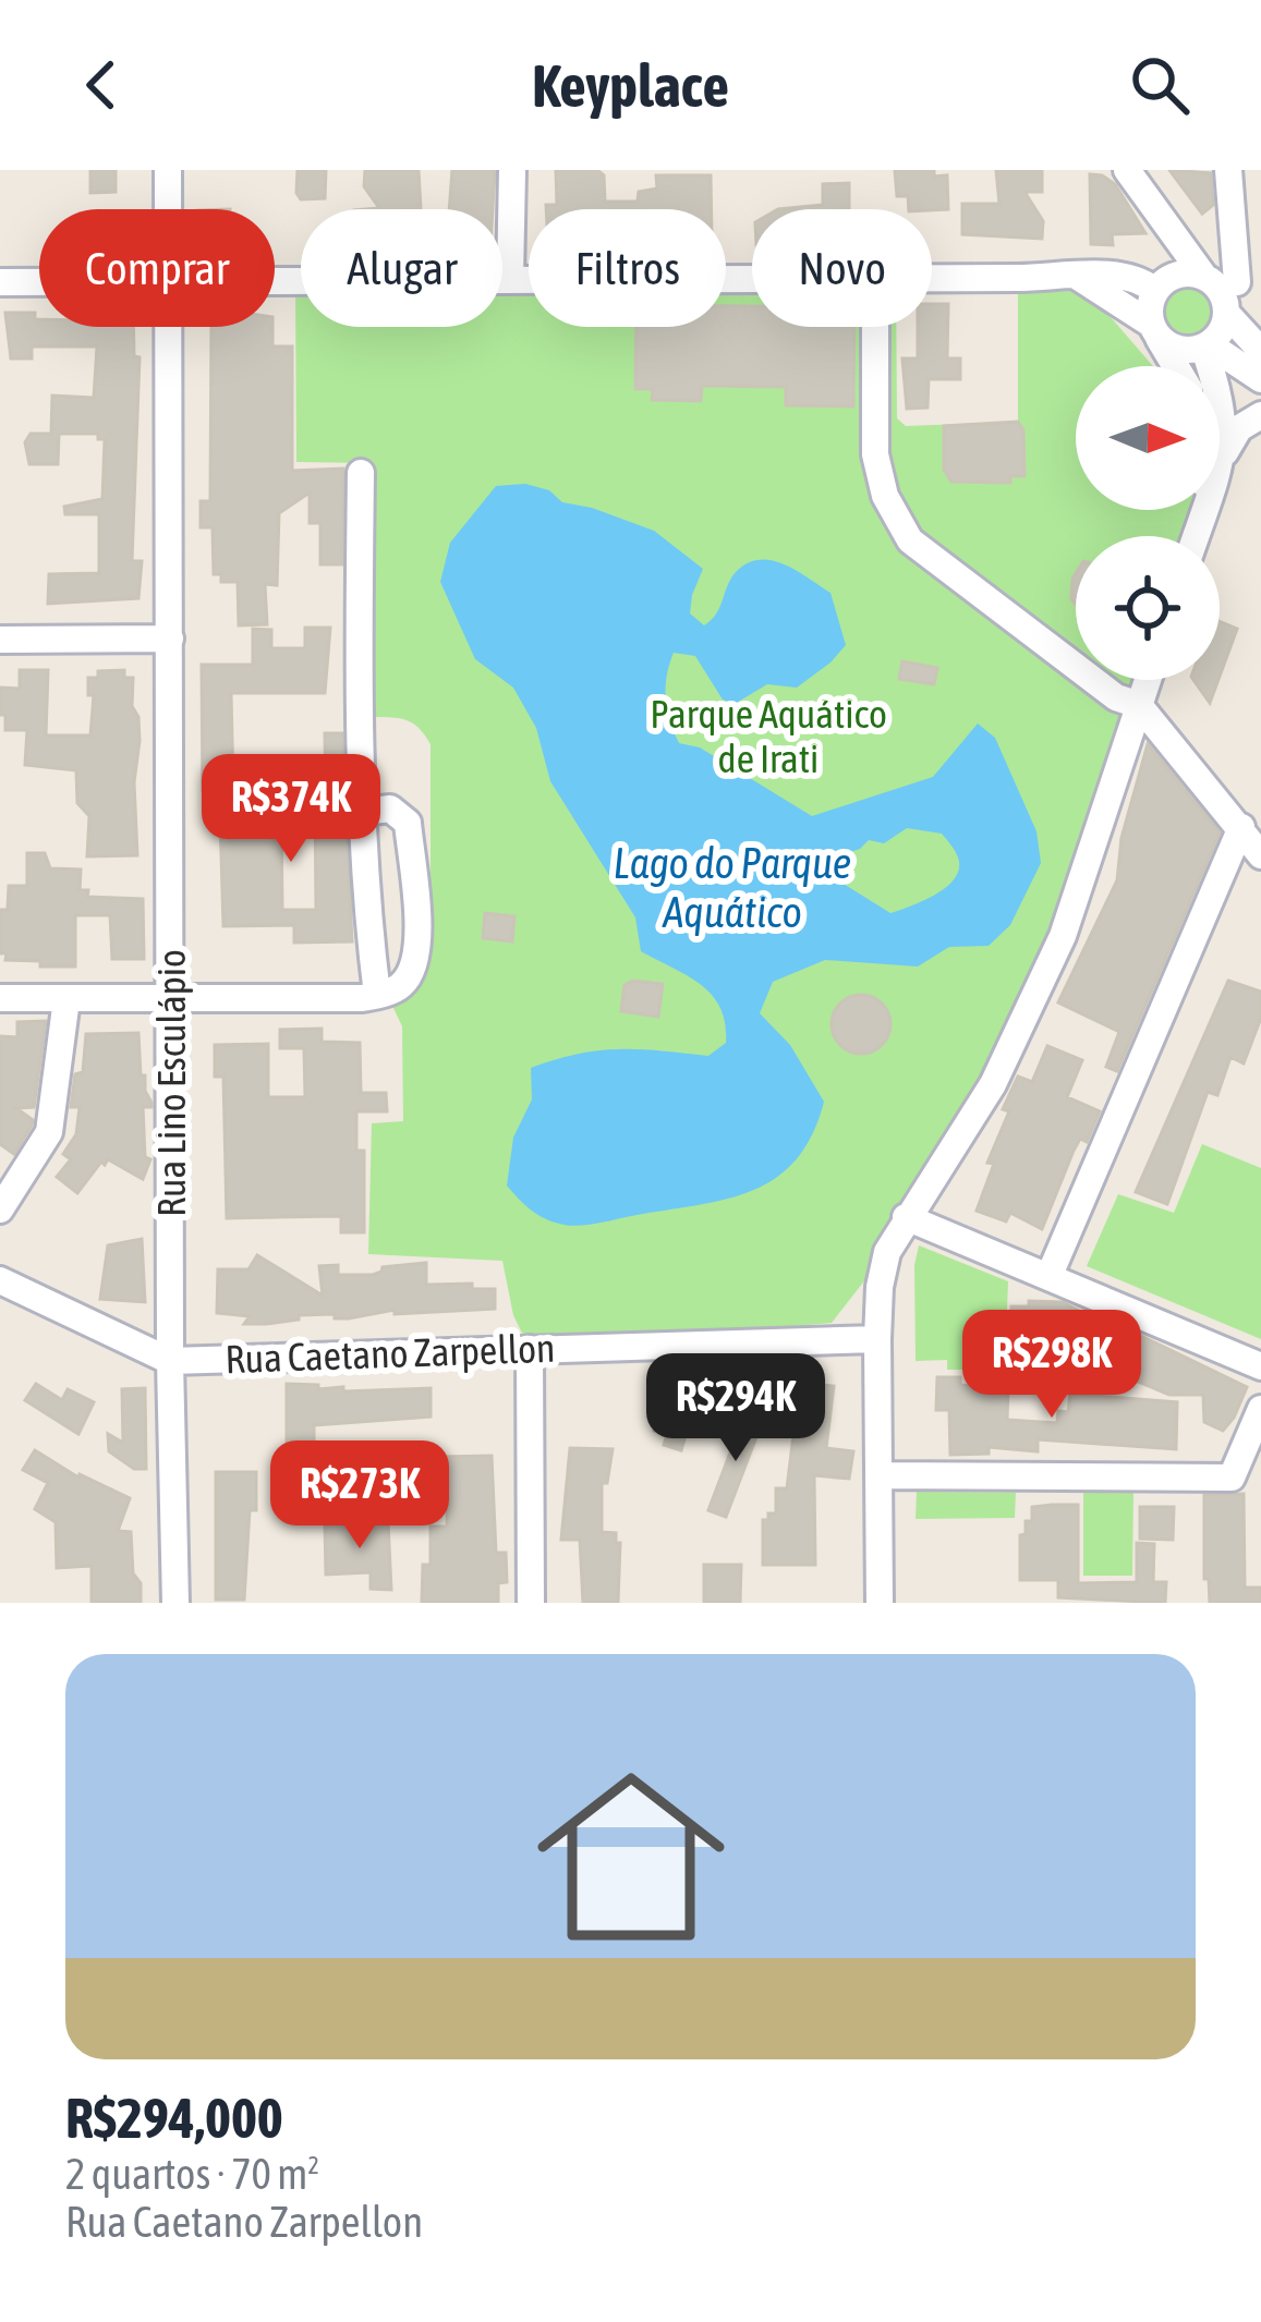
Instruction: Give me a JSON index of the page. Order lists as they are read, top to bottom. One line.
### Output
{"streets":{"street":["Rua Lino Esculápio","Rua Caetano Zarpellon"]},"crossings":[["Rua Lino Esculápio","Rua Caetano Zarpellon"]],"water":["Lago do Parque Aquático"],"parks":["Parque Aquático de Irati"],"north":"right","page":{"header":"Keyplace","chip":["Comprar","Alugar","Filtros","Novo"],"price":["R$374K","R$298K","R$294K","R$273K"],"list":[{"name":"R$294,000","note":"2 quartos · 70 m² · Rua Caetano Zarpellon"}]}}
